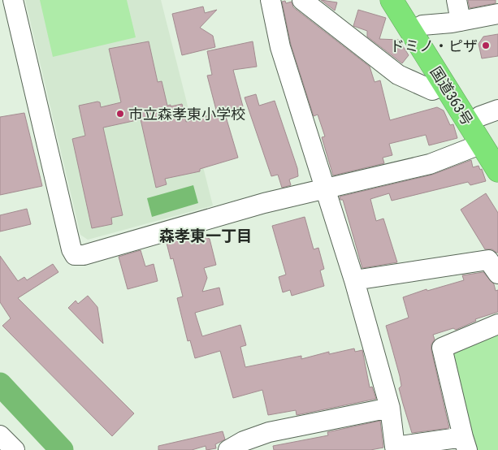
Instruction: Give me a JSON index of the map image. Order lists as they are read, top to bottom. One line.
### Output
{"streets":{"highway":["国道363号"]},"districts":["森孝東一丁目"],"places":["ドミノ・ピザ","市立森孝東小学校"]}
